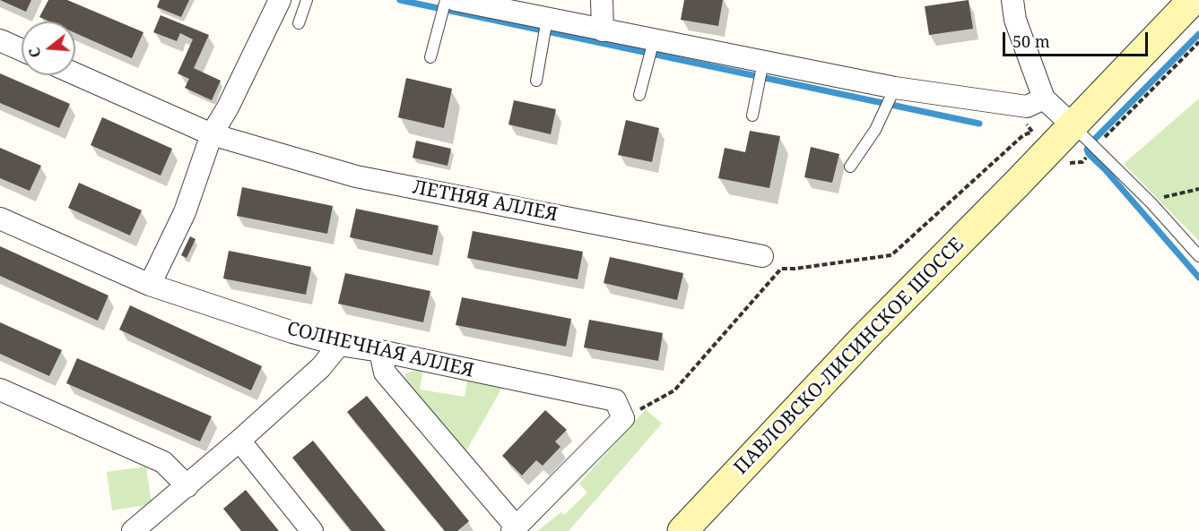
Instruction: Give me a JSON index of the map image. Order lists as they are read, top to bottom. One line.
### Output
{"streets":{"main road":["ПАВЛОВСКО-ЛИСИНСКОЕ ШОССЕ"],"street":["ЛЕТНЯЯ АЛЛЕЯ","СОЛНЕЧНАЯ АЛЛЕЯ"]},"scale_bar":"50 m","north":"left"}
